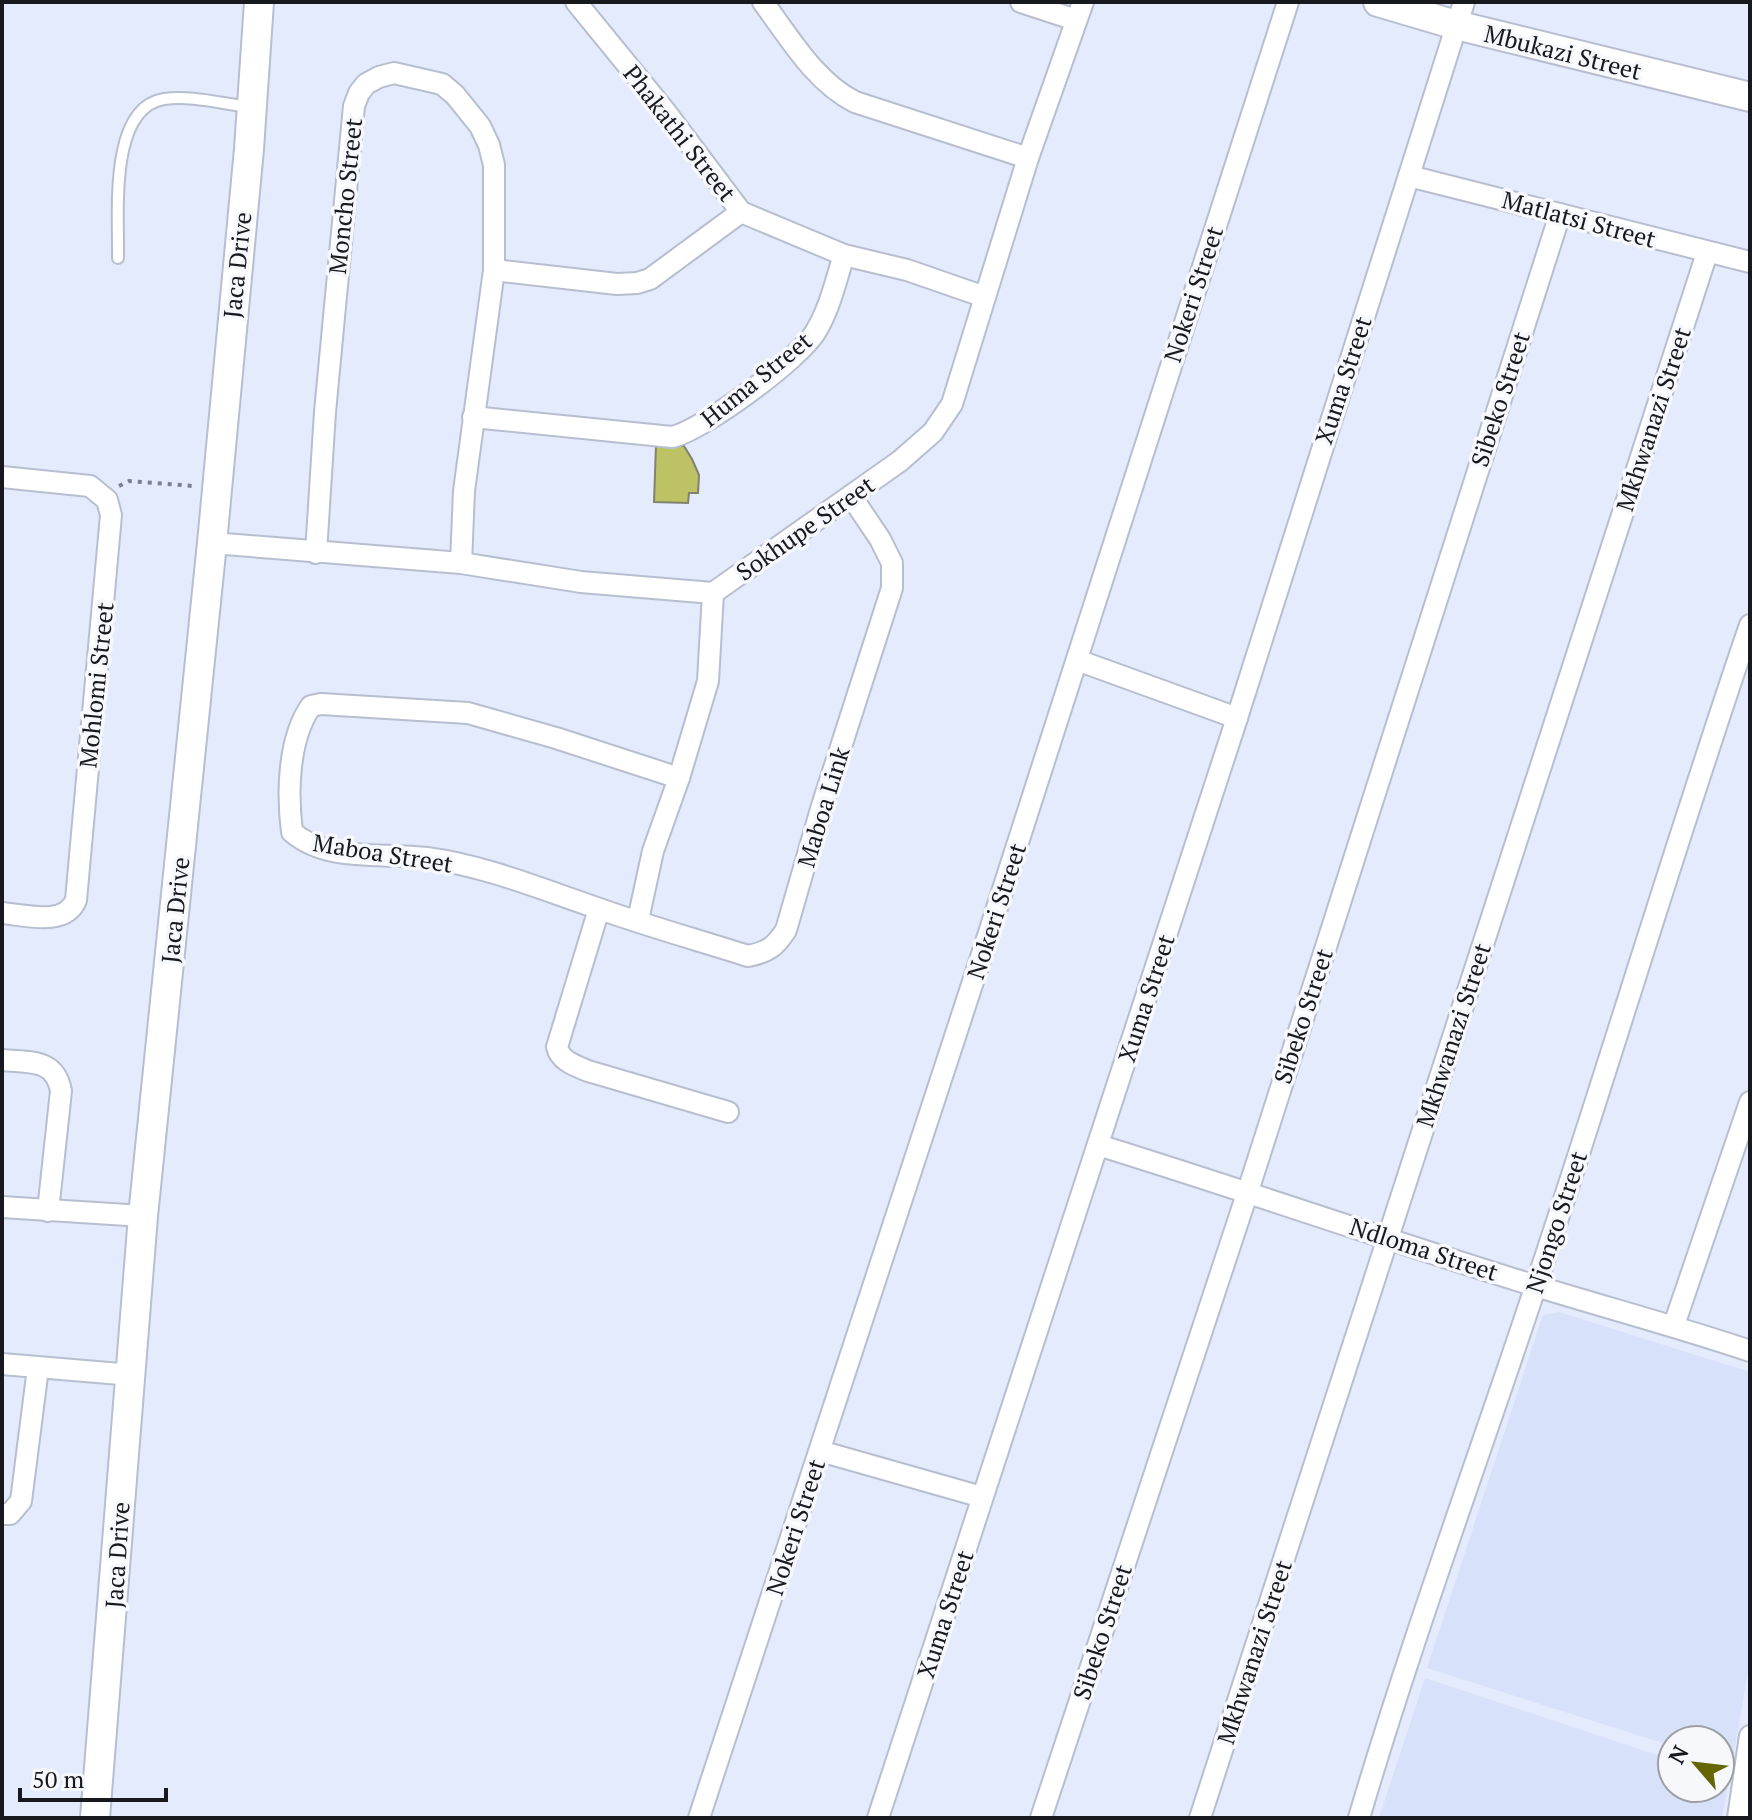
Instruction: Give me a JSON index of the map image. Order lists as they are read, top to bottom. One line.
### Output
{"streets":{"street":["Mbukazi Street","Phakathi Street","Moncho Street","Matlatsi Street","Jaca Drive","Nokeri Street","Huma Street","Xuma Street","Sibeko Street","Mkhwanazi Street","Sokhupe Street","Mohlomi Street","Maboa Link","Maboa Street","Njongo Street","Ndloma Street"]},"crossings":[["Mbukazi Street","Xuma Street"],["Phakathi Street","Huma Street"],["Phakathi Street","Sokhupe Street"],["Moncho Street","Huma Street"],["Moncho Street","Sokhupe Street"],["Matlatsi Street","Xuma Street"],["Matlatsi Street","Sibeko Street"],["Matlatsi Street","Mkhwanazi Street"],["Jaca Drive","Sokhupe Street"],["Xuma Street","Ndloma Street"],["Sibeko Street","Ndloma Street"],["Mkhwanazi Street","Ndloma Street"],["Sokhupe Street","Maboa Link"],["Maboa Link","Maboa Street"],["Njongo Street","Ndloma Street"]],"scale_bar":"50 m","north":"top left"}
